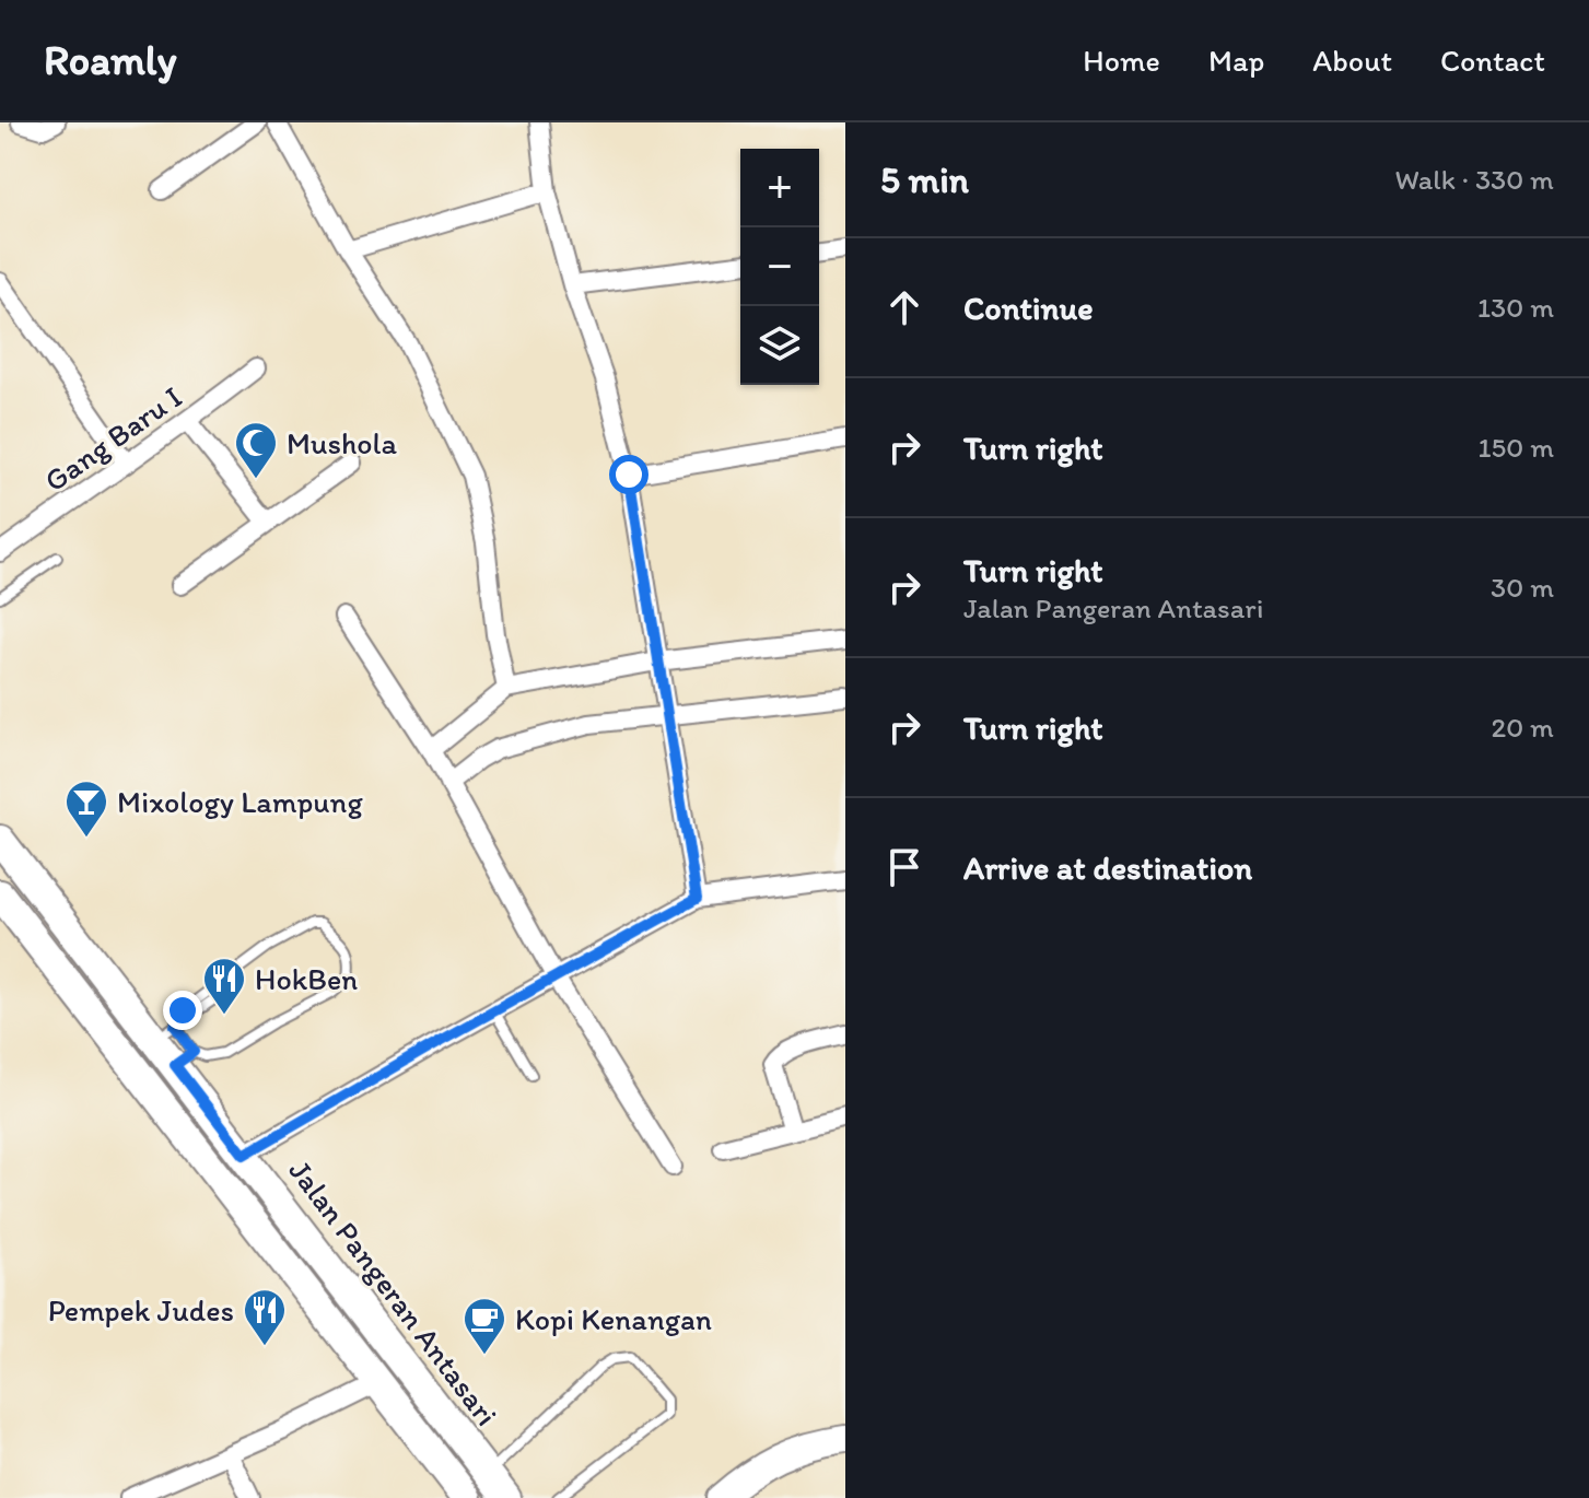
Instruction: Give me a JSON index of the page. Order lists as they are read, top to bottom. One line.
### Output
{"streets":{"main road":["Jalan Pangeran Antasari"],"street":["Gang Baru I"]},"places":{"mosque":["Mushola"],"bar":["Mixology Lampung"],"restaurant":["HokBen","Pempek Judes"],"cafe":["Kopi Kenangan"]},"page":{"header":"Roamly","nav":["Home","Map","About","Contact"],"heading":["5 min","Walk · 330 m"],"map_buttons":["+","−"],"list":[["Continue","130 m"],["Turn right","150 m"],["Turn right","Jalan Pangeran Antasari","30 m"],["Turn right","20 m"],"Arrive at destination"]}}
